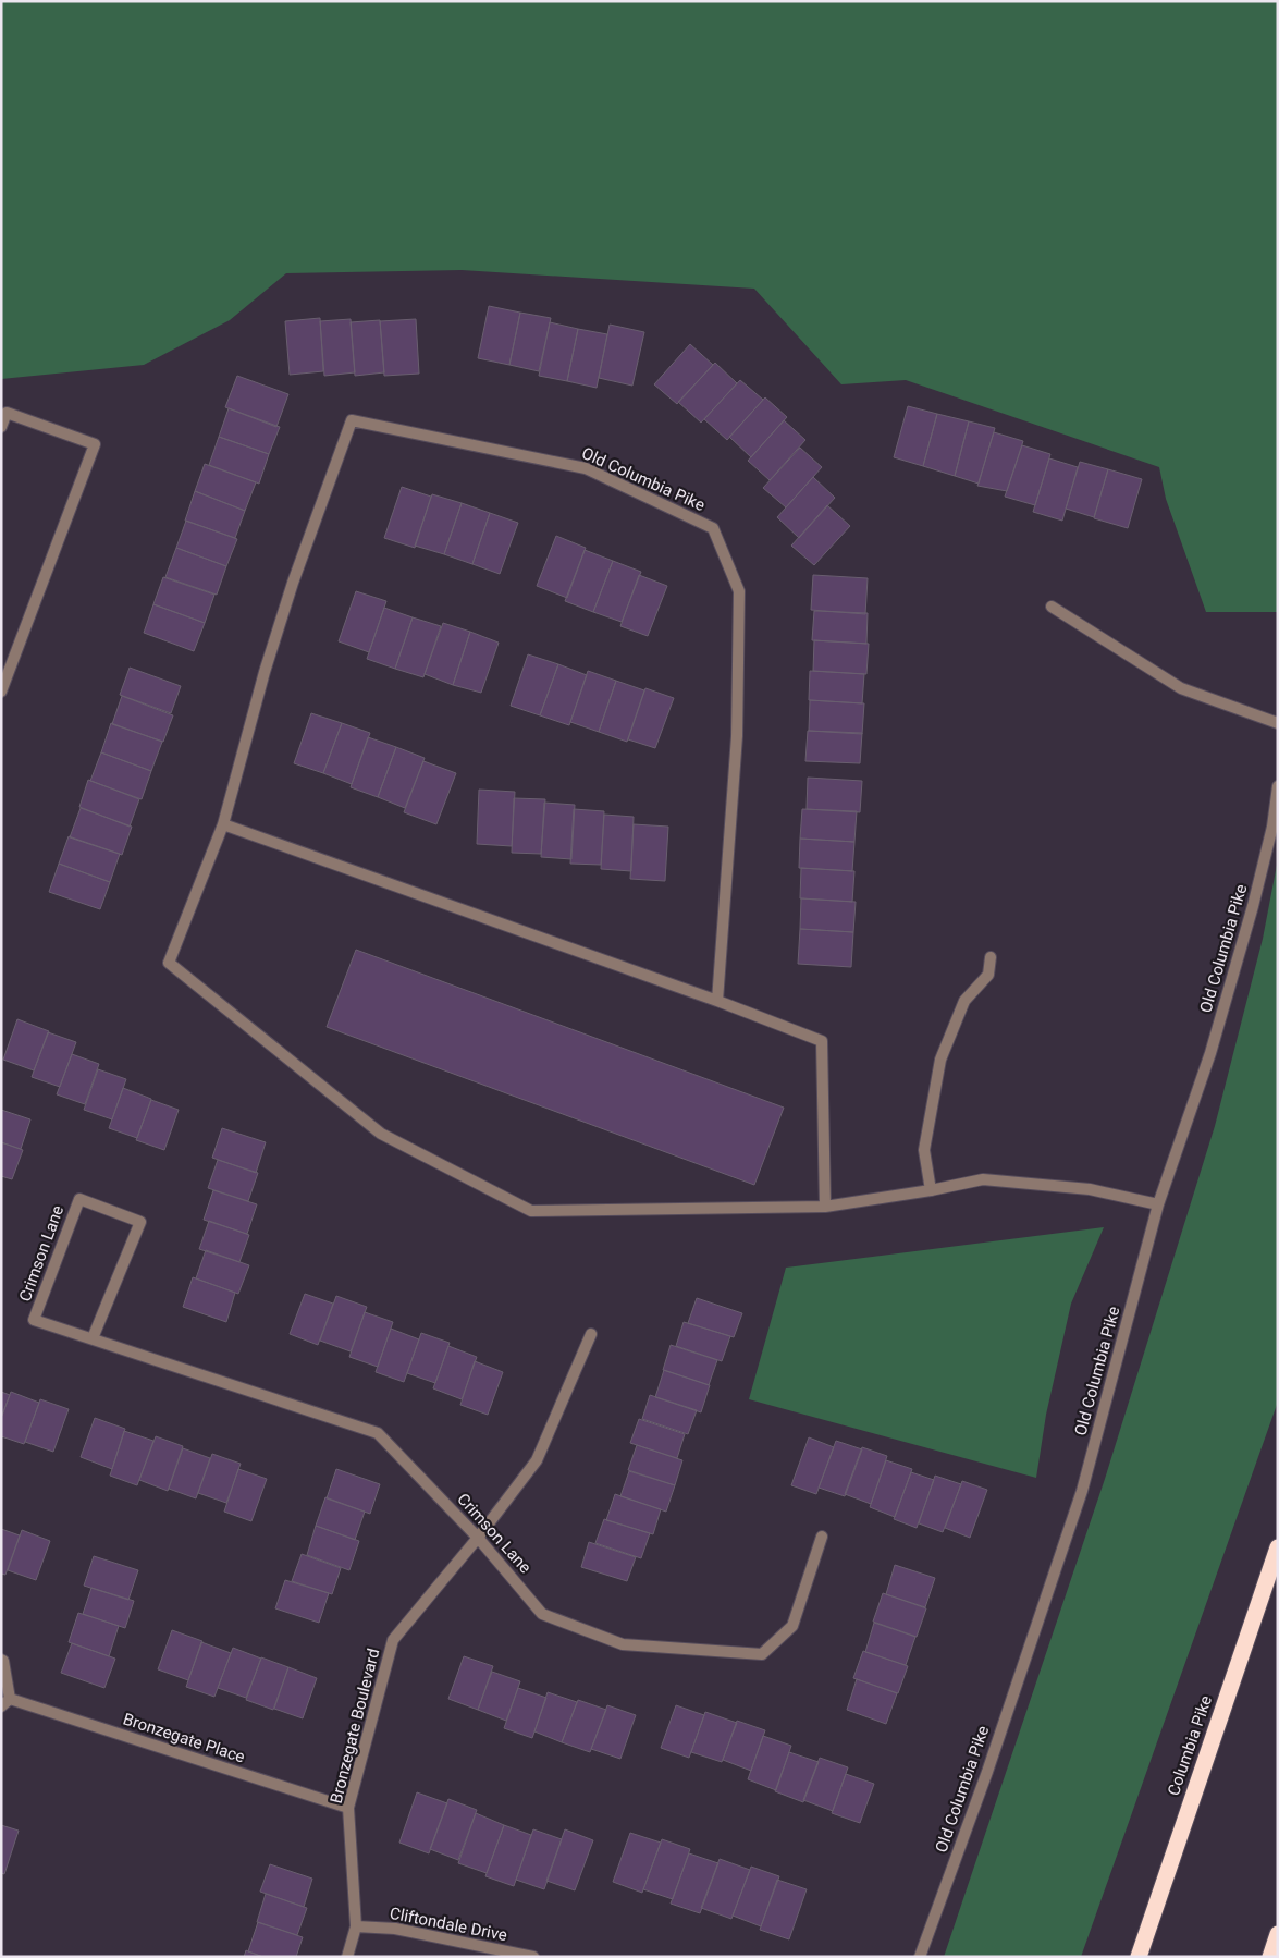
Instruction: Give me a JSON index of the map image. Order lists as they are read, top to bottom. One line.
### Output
{"streets":{"highway":["Columbia Pike"],"street":["Old Columbia Pike","Crimson Lane","Bronzegate Boulevard","Bronzegate Place","Cliftondale Drive"]},"crossings":[["Crimson Lane","Bronzegate Boulevard"],["Bronzegate Boulevard","Bronzegate Place"],["Bronzegate Boulevard","Cliftondale Drive"]]}
